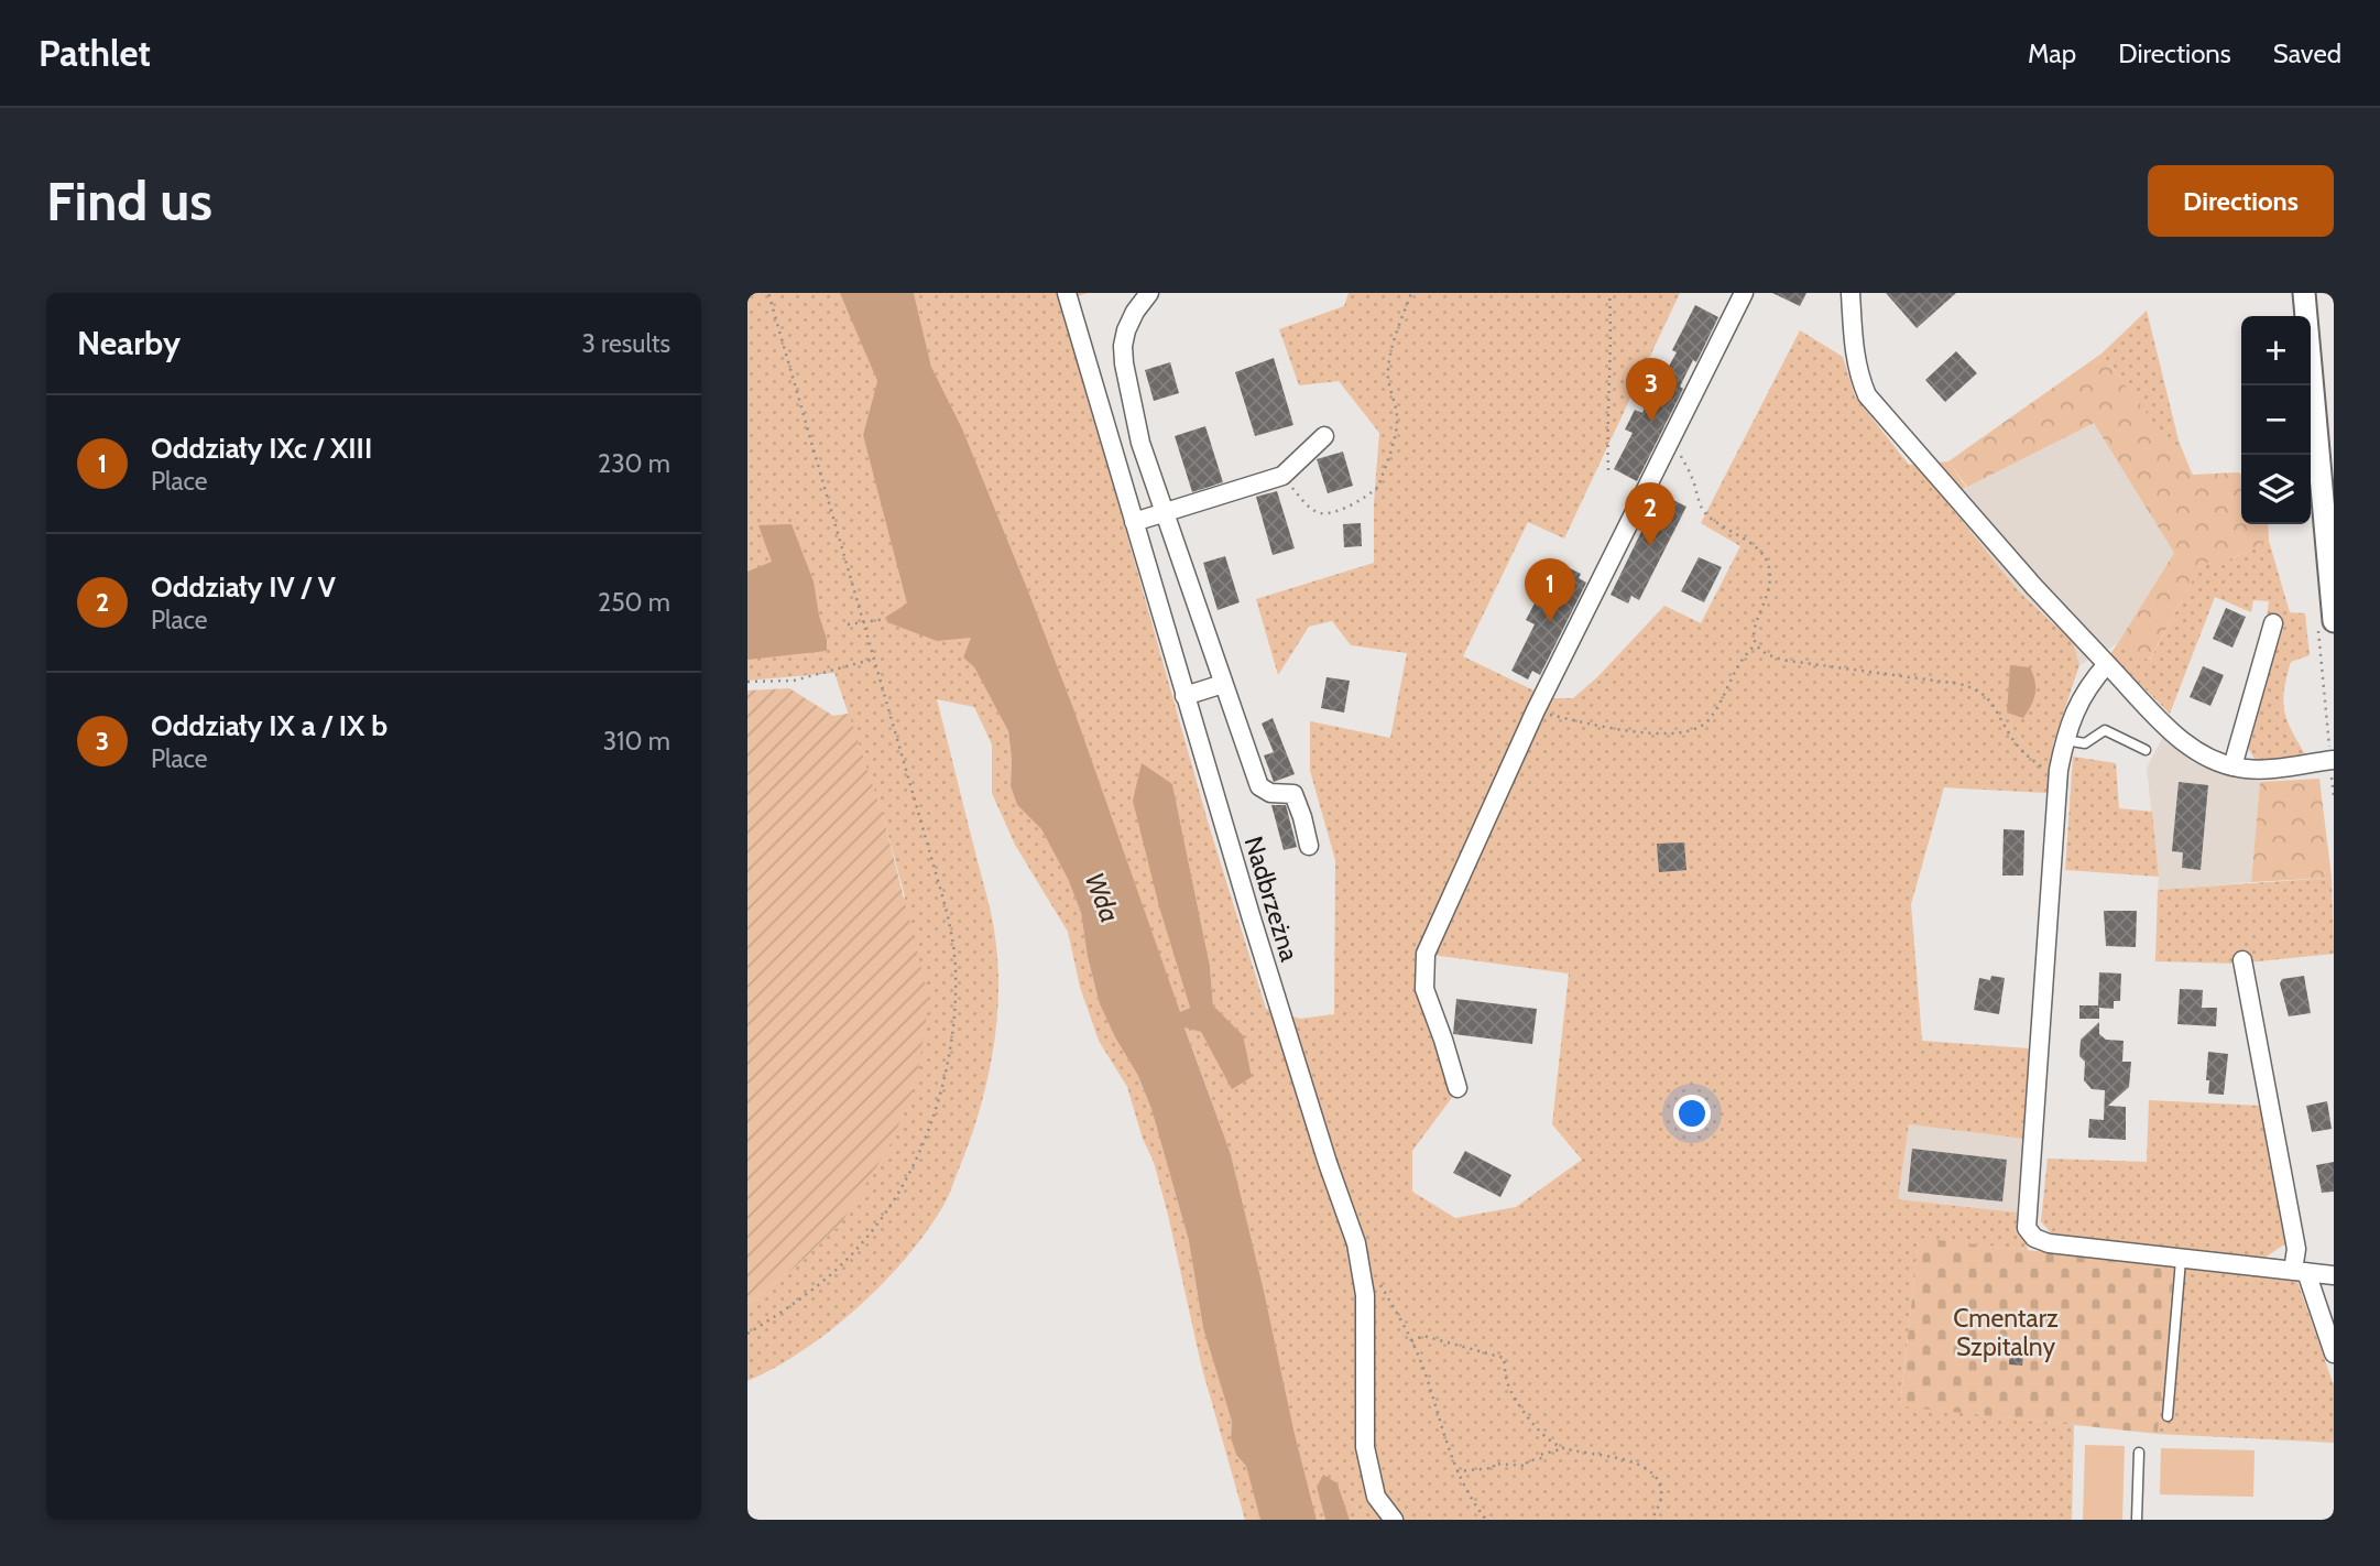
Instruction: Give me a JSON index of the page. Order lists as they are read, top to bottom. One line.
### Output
{"streets":{"street":["Nadbrzeżna"]},"water":["Wda"],"parks":["Cmentarz Szpitalny"],"page":{"header":"Pathlet","nav":["Map","Directions","Saved"],"buttons":"Directions","title":"Find us","heading":["Nearby","3 results"],"map_buttons":["+","−"],"pins":["3","2","1"],"list":[{"mark":"1","name":"Oddziały IXc / XIII","note":"Place","value":"230 m"},{"mark":"2","name":"Oddziały IV / V","note":"Place","value":"250 m"},{"mark":"3","name":"Oddziały IX a / IX b","note":"Place","value":"310 m"}]}}
